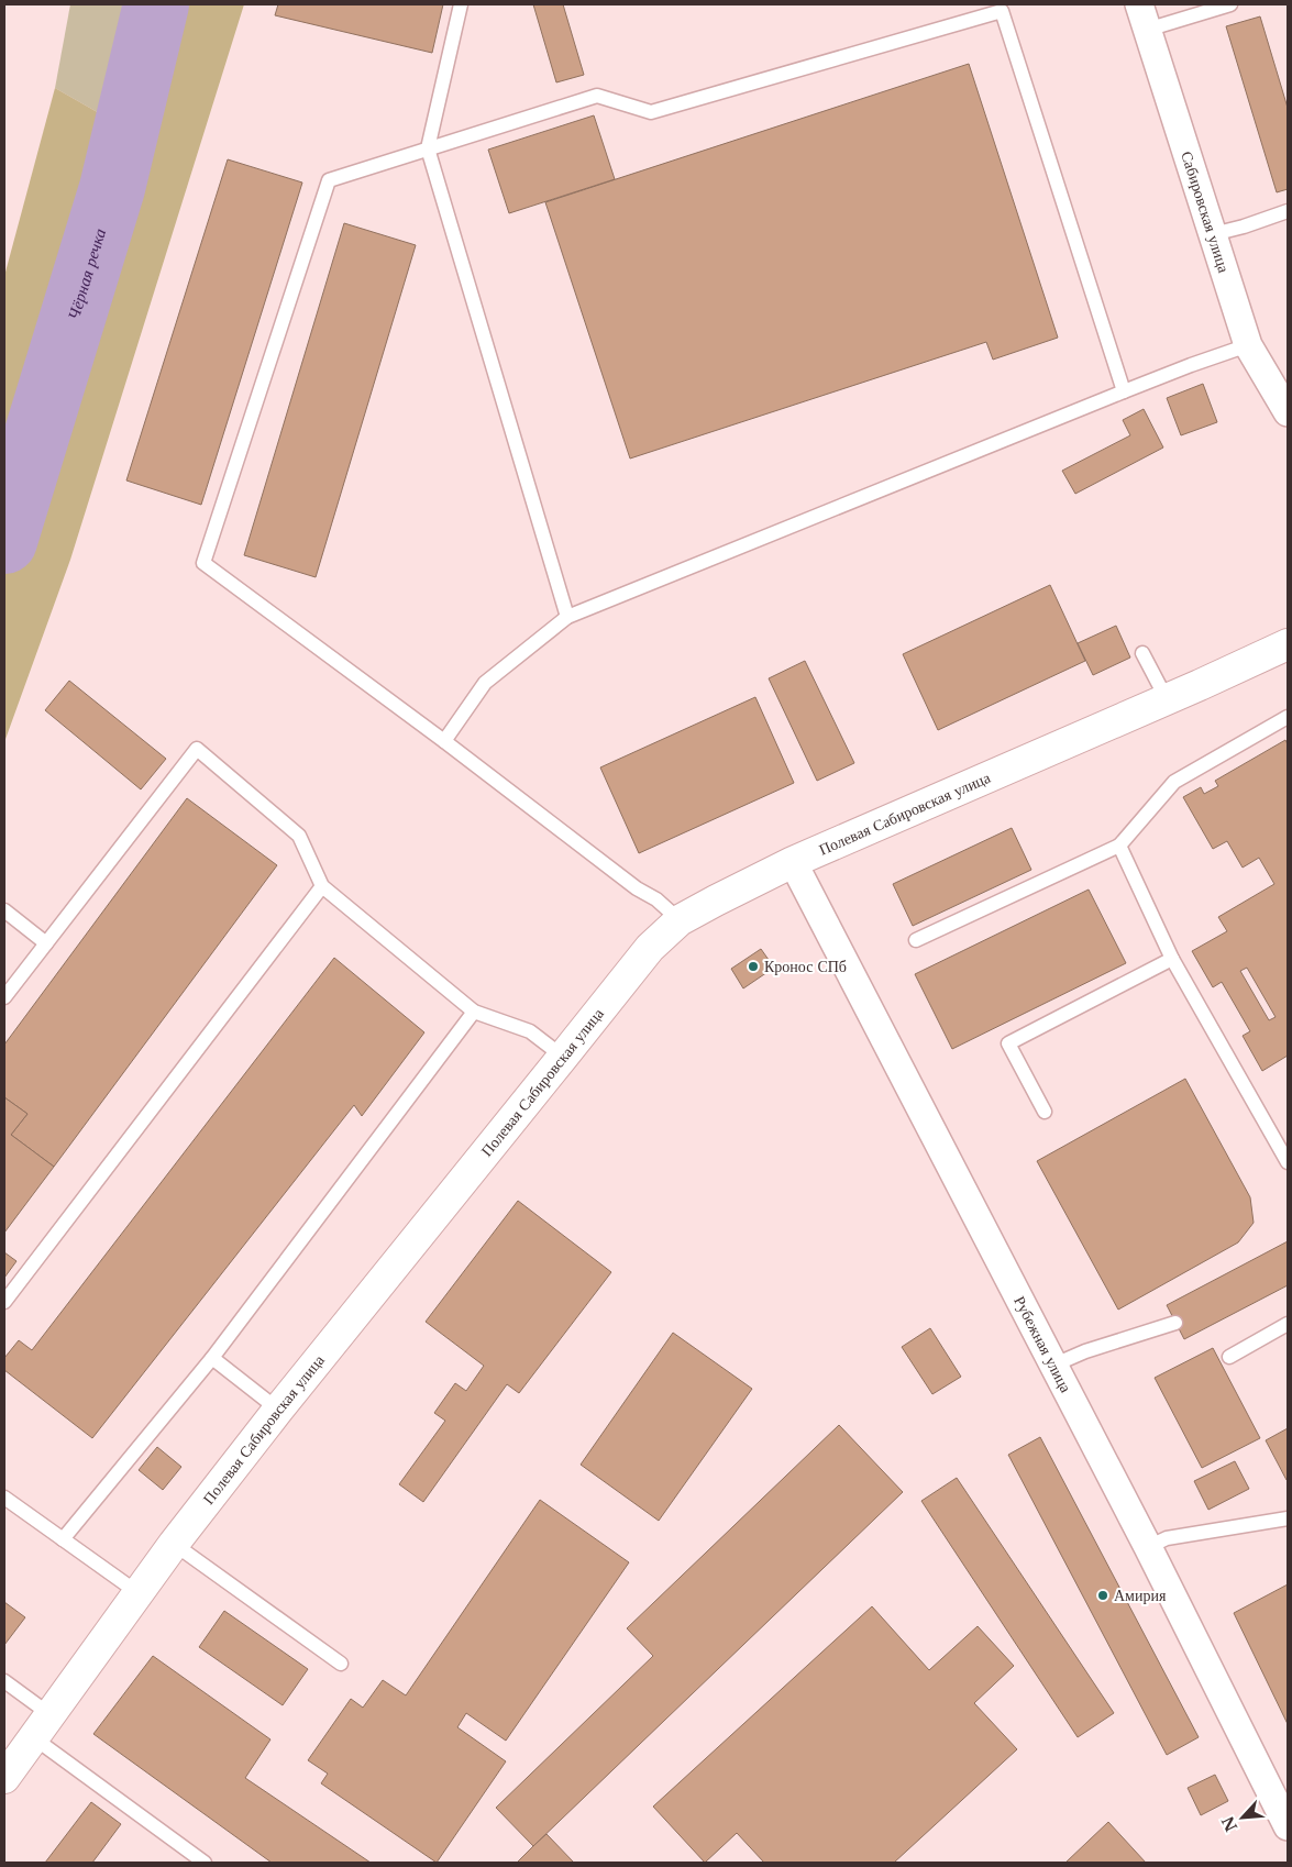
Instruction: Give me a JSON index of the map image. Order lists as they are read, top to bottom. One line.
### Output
{"streets":{"street":["Сабировская улица","Полевая Сабировская улица","Рубежная улица"]},"crossings":[["Полевая Сабировская улица","Рубежная улица"]],"water":["Чёрная речка"],"places":["Кронос СПб","Амирия"],"north":"bottom left"}
